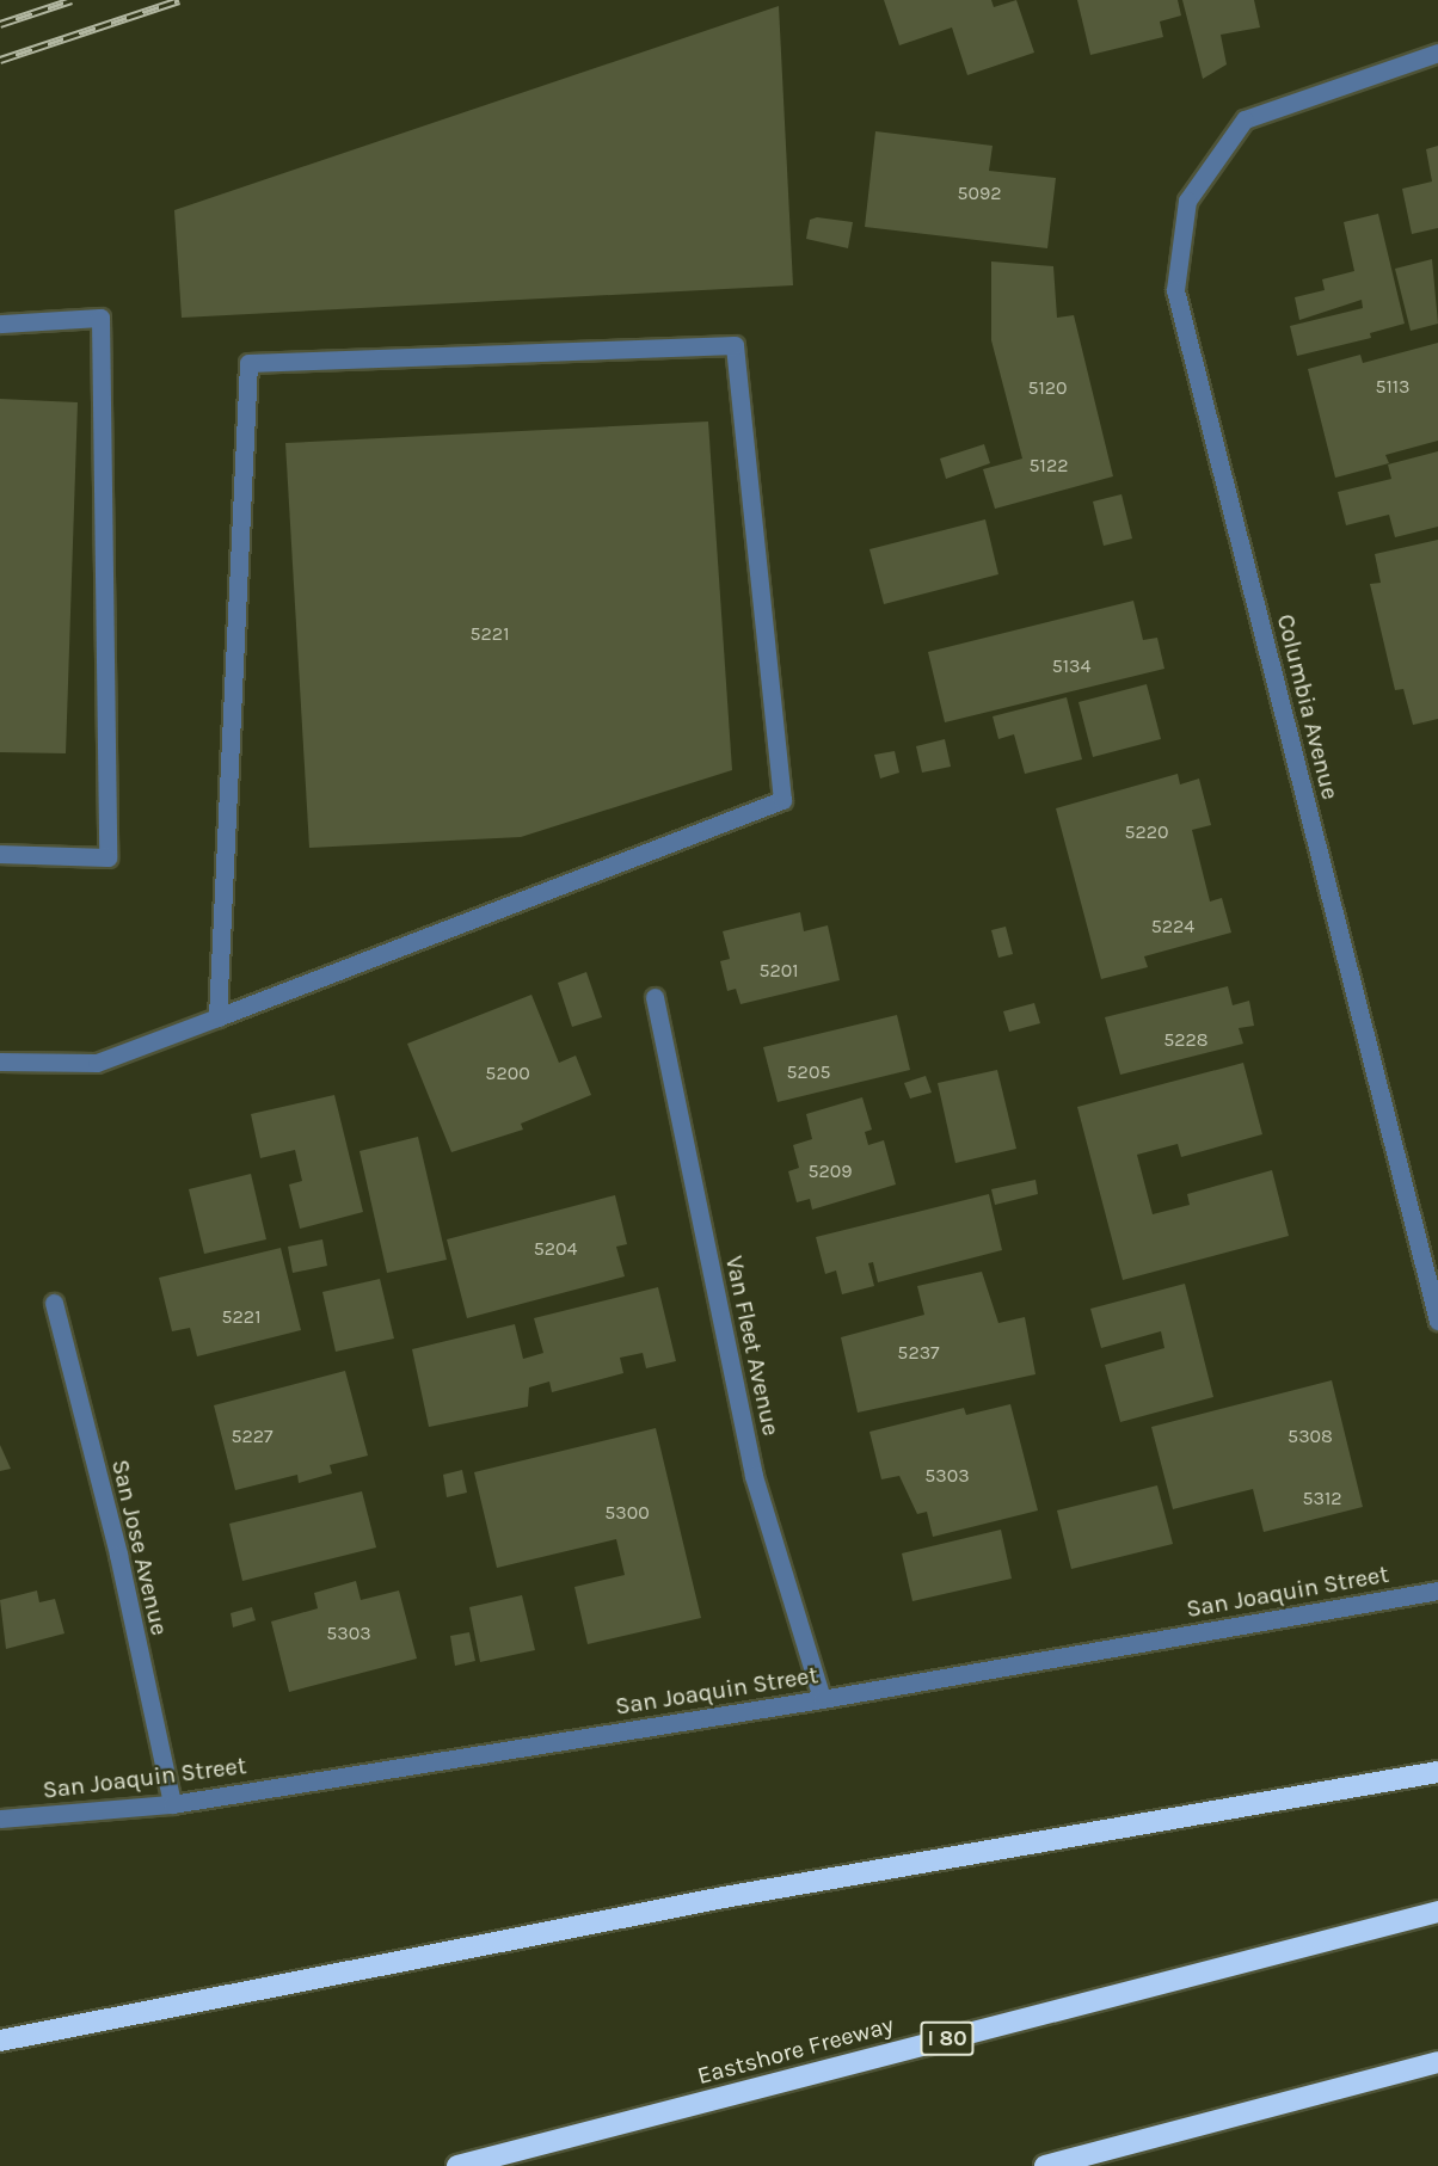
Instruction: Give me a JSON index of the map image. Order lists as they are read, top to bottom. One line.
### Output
{"streets":{"highway":["I 80","Eastshore Freeway"],"street":["Columbia Avenue","Van Fleet Avenue","San Jose Avenue","San Joaquin Street"]},"crossings":[["Van Fleet Avenue","San Joaquin Street"],["San Jose Avenue","San Joaquin Street"]],"house_numbers":["5092","5113","5120","5122","5221","5134","5220","5224","5201","5228","5205","5200","5209","5204","5221","5237","5227","5308","5303","5312","5300","5303"]}
